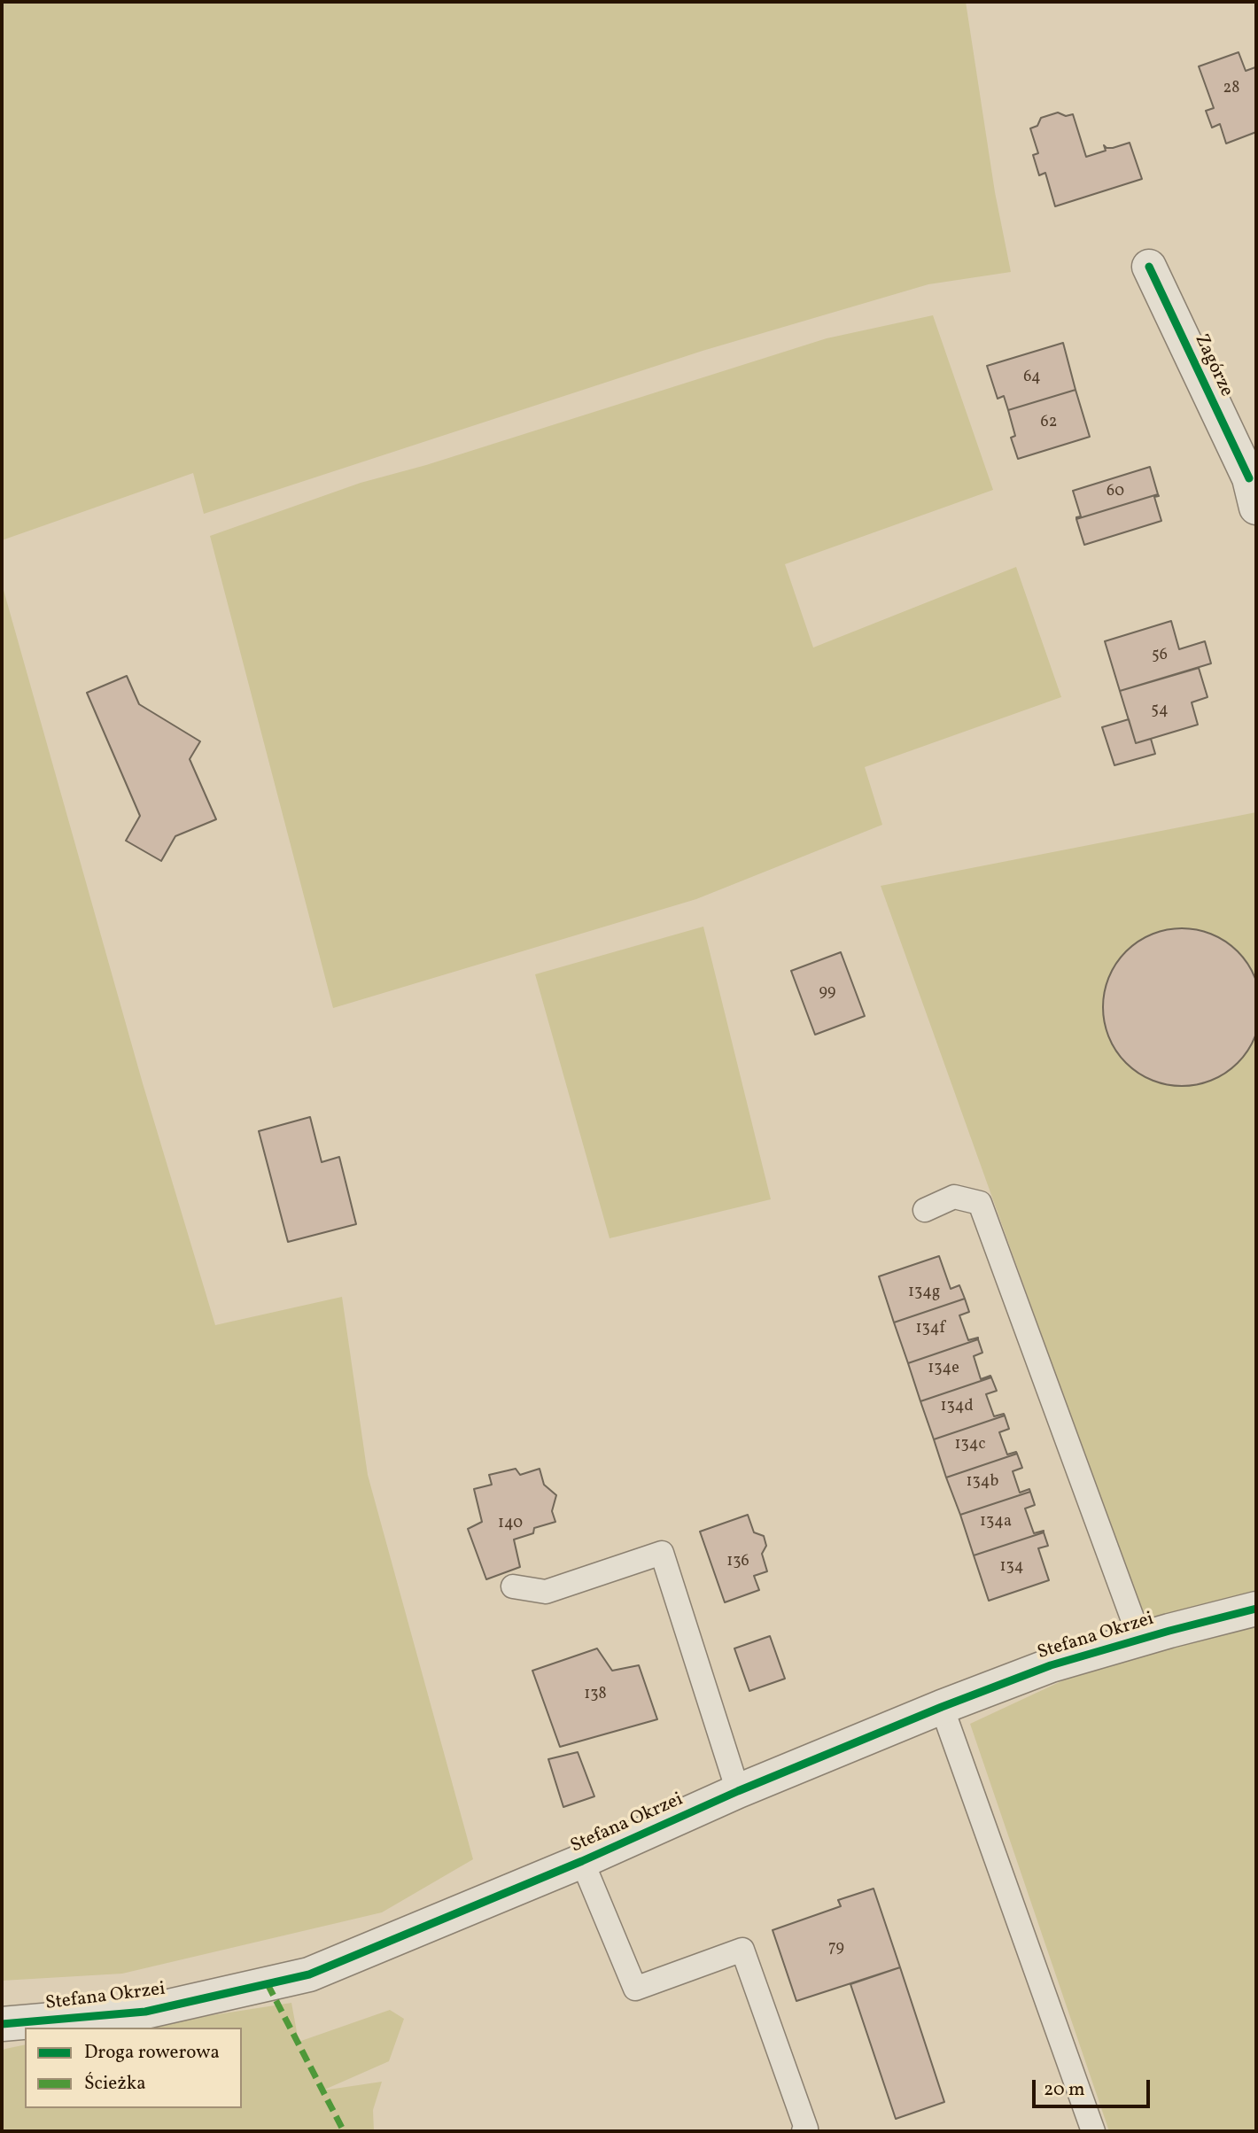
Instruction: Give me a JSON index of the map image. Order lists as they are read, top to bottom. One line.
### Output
{"streets":{"street":["Zagórze","Stefana Okrzei"]},"house_numbers":["28","64","62","60","56","54","99","134g","134f","134e","134d","134c","134b","134a","140","136","134","138","79"],"legend":["Droga rowerowa","Ścieżka"],"scale_bar":"20 m"}
